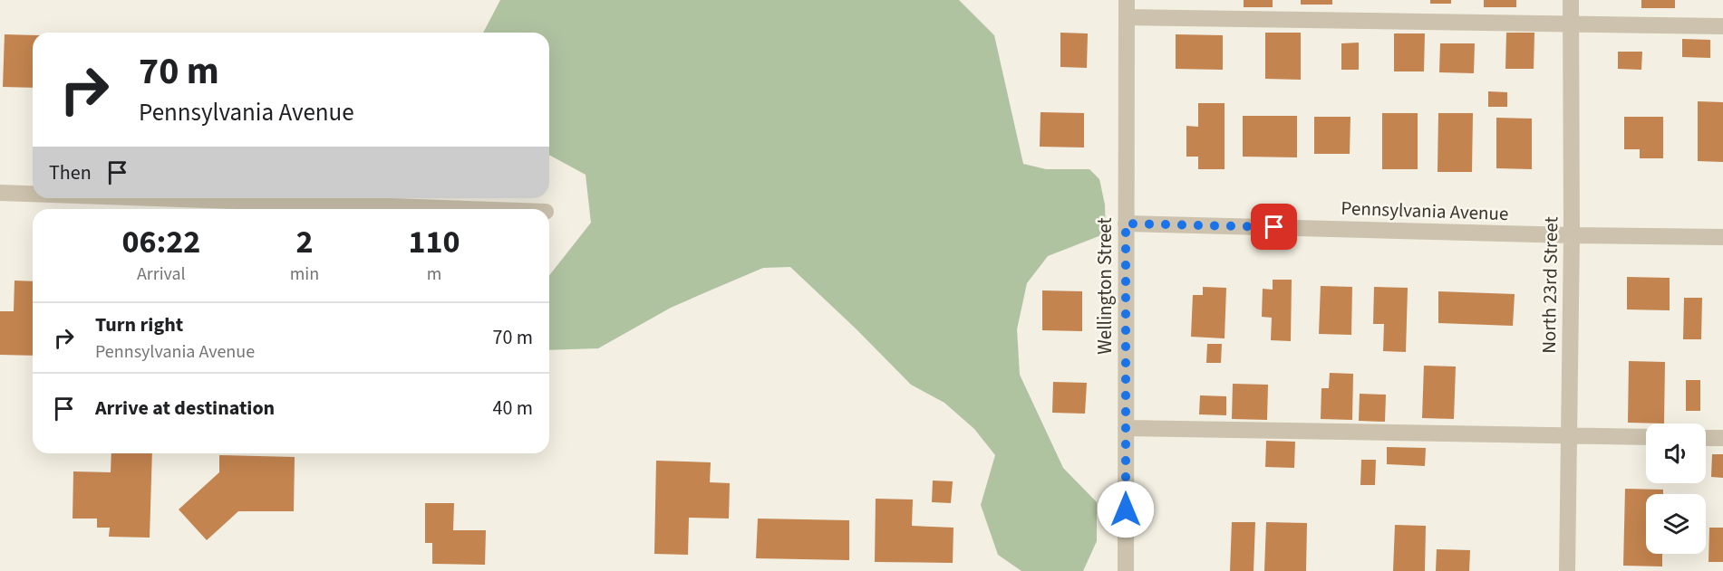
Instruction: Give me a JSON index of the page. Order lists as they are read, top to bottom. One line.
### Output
{"streets":{"street":["Pennsylvania Avenue","North 23rd Street","Wellington Street"]},"crossings":[["Pennsylvania Avenue","North 23rd Street"],["Pennsylvania Avenue","Wellington Street"]],"page":{"turn":["70 m","Pennsylvania Avenue"],"then":"Then","eta":["06:22","Arrival","2","min","110","m"],"list":[{"name":"Turn right","note":"Pennsylvania Avenue","value":"70 m"},{"name":"Arrive at destination","value":"40 m"}]}}
